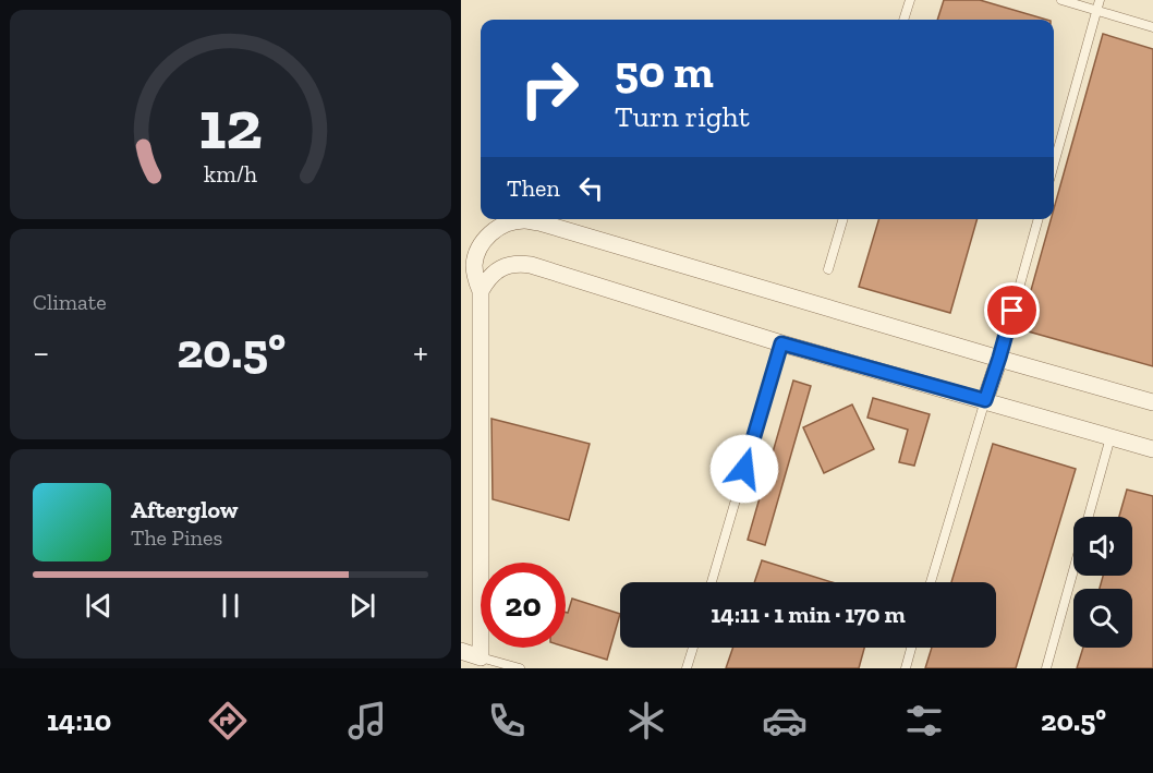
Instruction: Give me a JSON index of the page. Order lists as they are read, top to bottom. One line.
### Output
{"page":{"turn":["50 m","Turn right"],"then":"Then","tile":"Climate","heat":["−","20.5°","+"],"song":["Afterglow","The Pines"],"limit":"20","trip":"14:11 · 1 min · 170 m","tabs":["14:10","20.5°"],"gauge":["12","km/h"]}}
